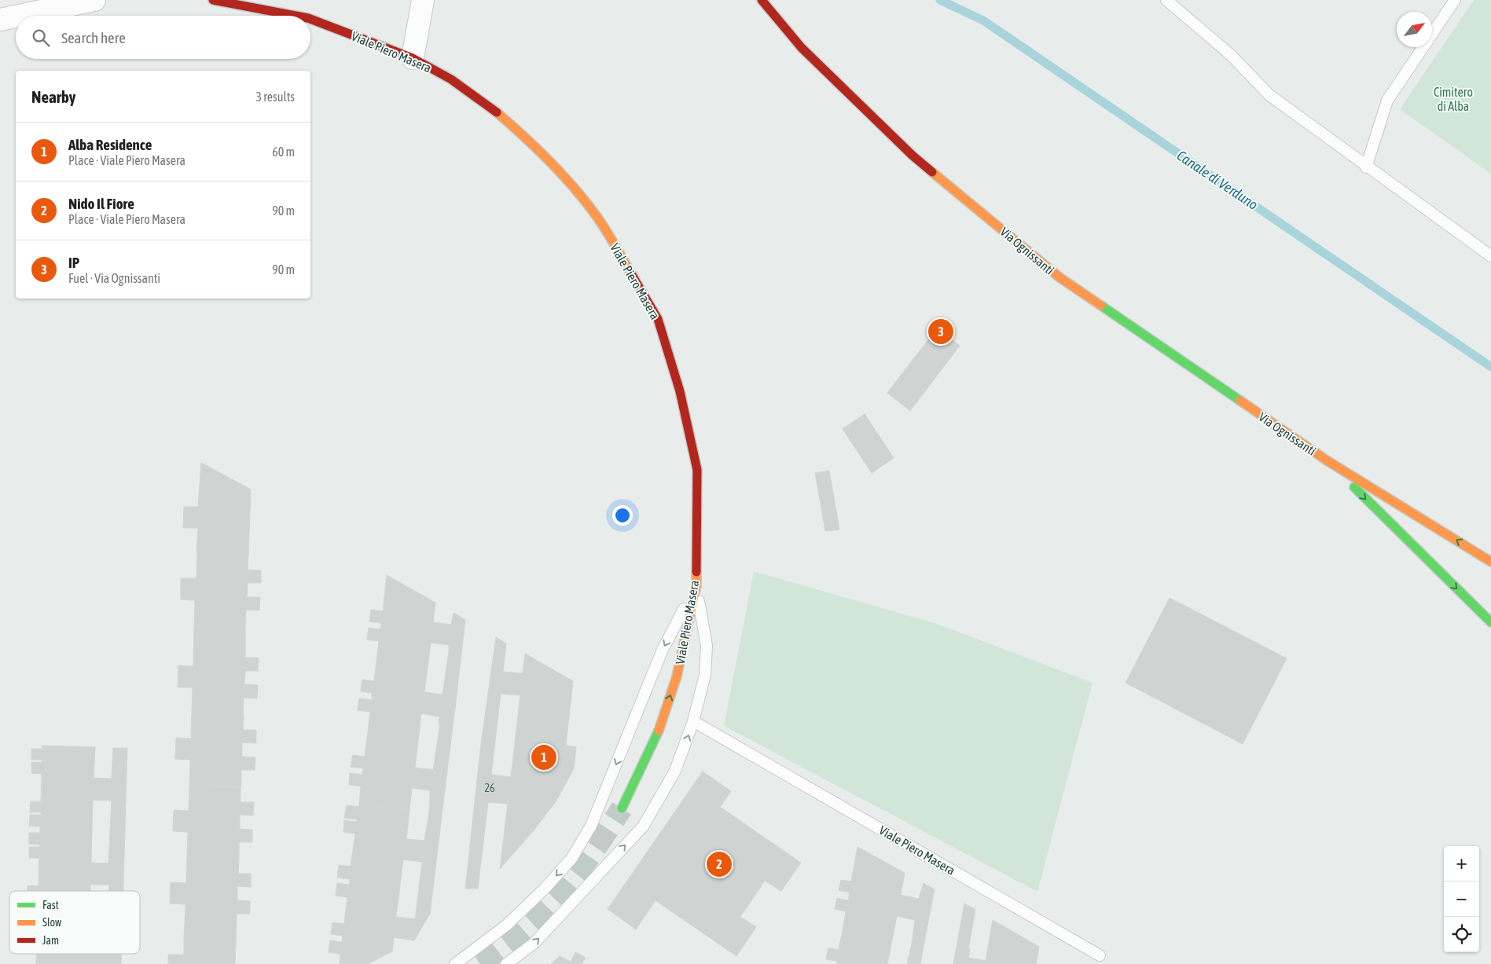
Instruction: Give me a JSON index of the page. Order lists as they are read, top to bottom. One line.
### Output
{"streets":{"main road":["Viale Piero Masera","Via Ognissanti"]},"water":["Canale di Verduno"],"parks":["Cimitero di Alba"],"house_numbers":["26"],"legend":["Fast","Slow","Jam"],"north":"top right","page":{"search":"Search here","heading":["Nearby","3 results"],"list":[{"mark":"1","name":"Alba Residence","note":"Place · Viale Piero Masera","value":"60 m"},{"mark":"2","name":"Nido Il Fiore","note":"Place · Viale Piero Masera","value":"90 m"},{"mark":"3","name":"IP","note":"Fuel · Via Ognissanti","value":"90 m"}],"pins":["3","1","2"],"map_buttons":["+","−"]}}
